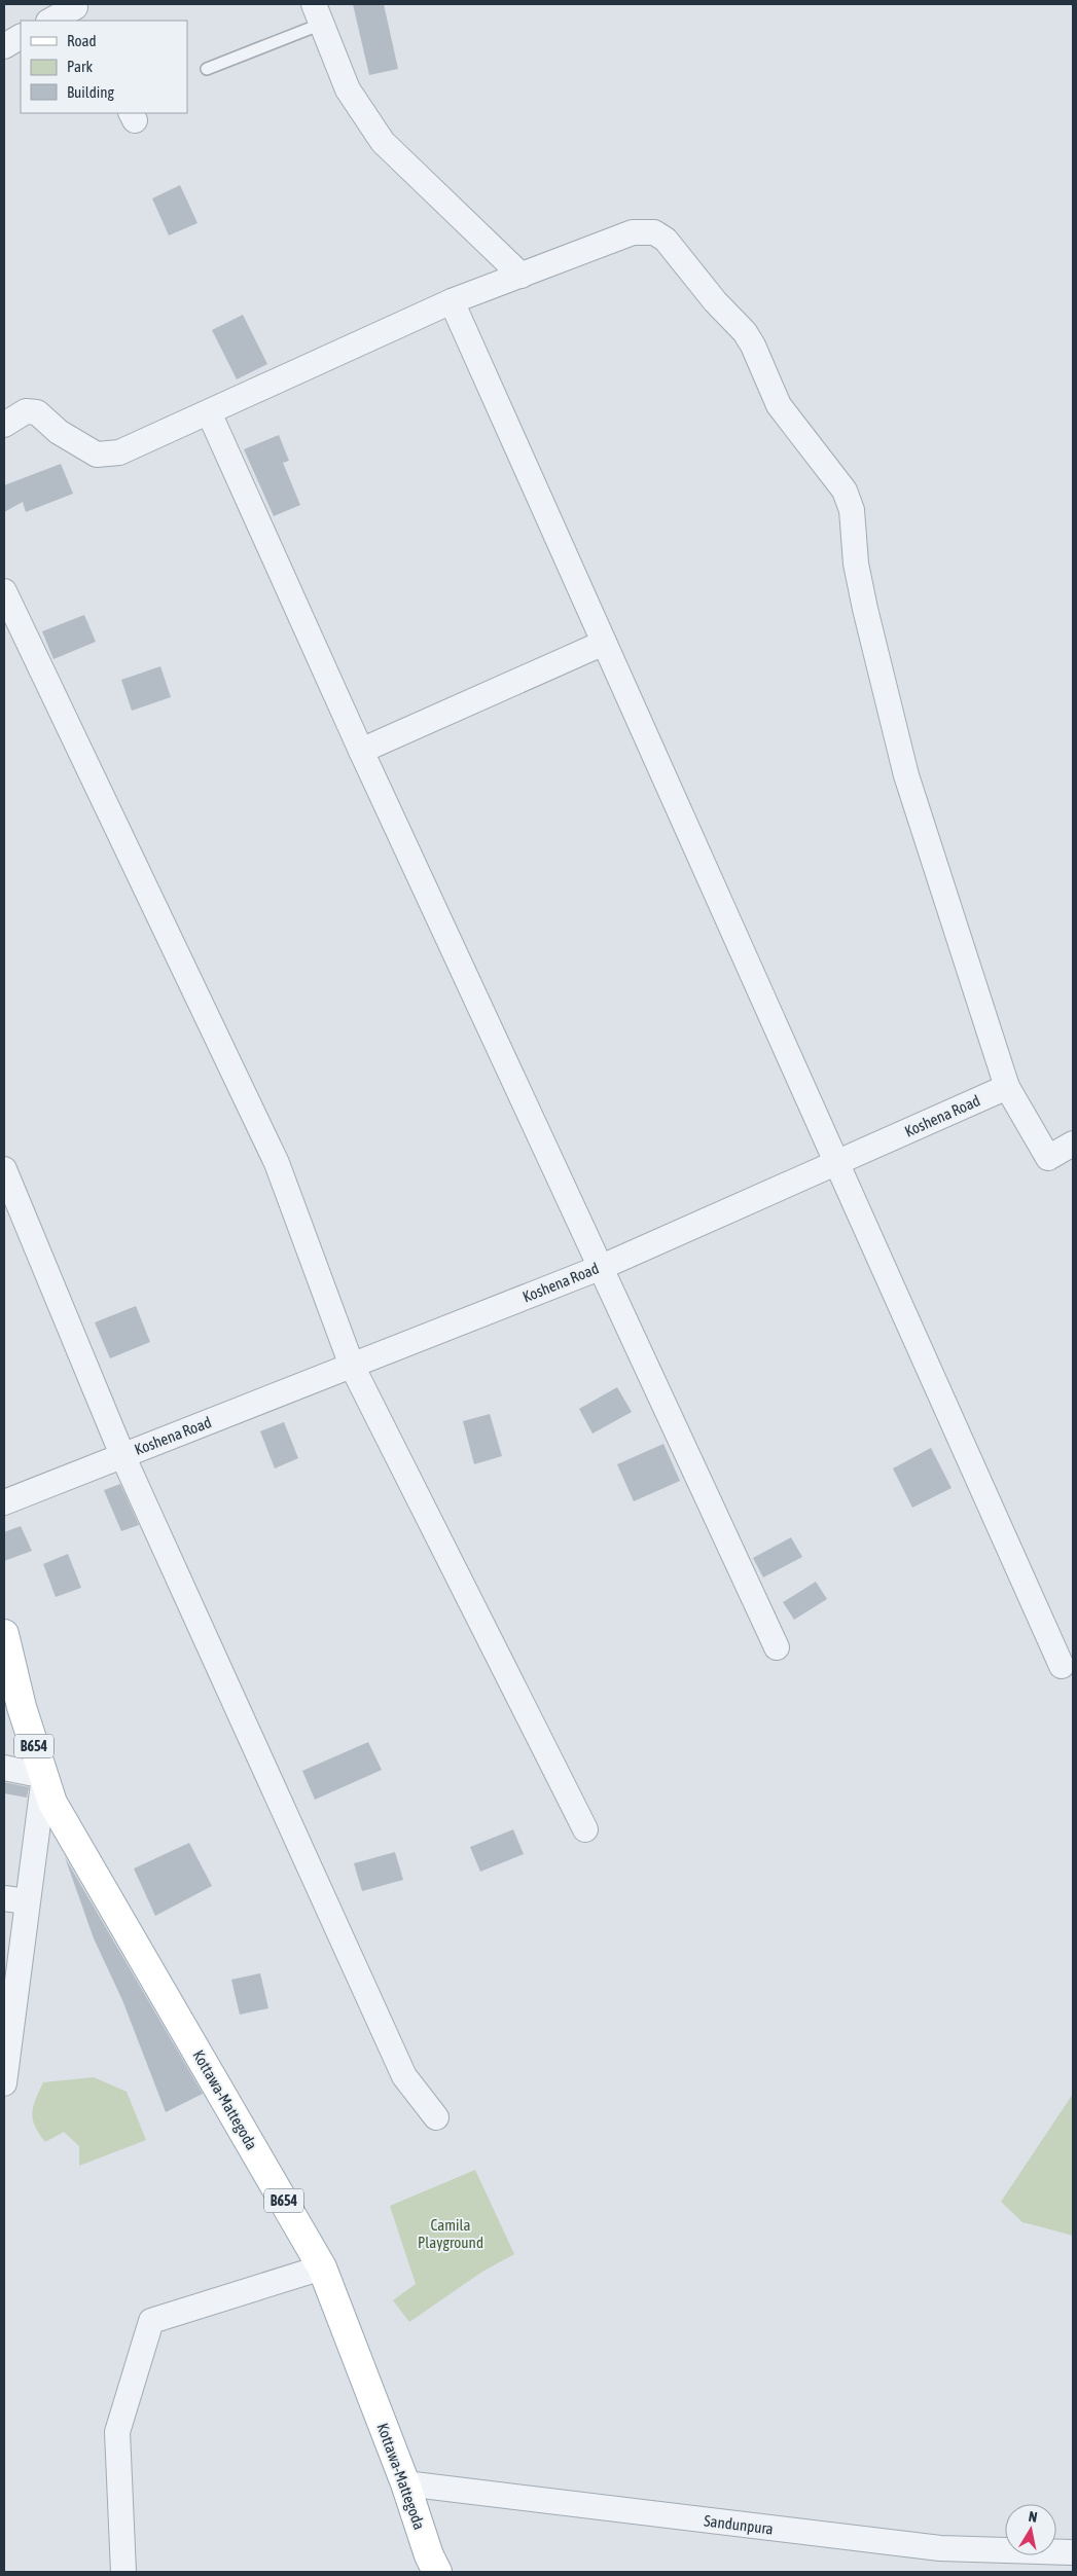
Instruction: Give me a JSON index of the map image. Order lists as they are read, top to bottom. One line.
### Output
{"streets":{"main road":["B654","Kottawa-Mattegoda"],"street":["Koshena Road","Sandunpura"]},"crossings":[["Kottawa-Mattegoda","Sandunpura"]],"parks":["Camila Playground"],"legend":["Road","Park","Building"],"north":"top"}
